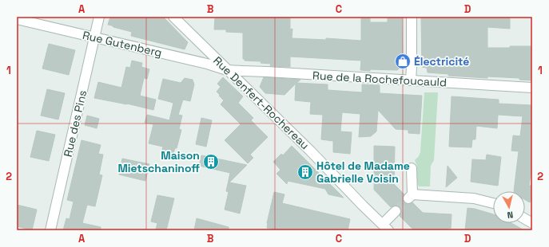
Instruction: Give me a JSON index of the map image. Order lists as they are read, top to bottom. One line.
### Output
{"streets":{"street":["Rue Gutenberg","Rue de la Rochefoucauld","Rue Denfert-Rochereau","Rue des Pins"]},"crossings":[["Rue Gutenberg","Rue de la Rochefoucauld"],["Rue Gutenberg","Rue Denfert-Rochereau"],["Rue Gutenberg","Rue des Pins"],["Rue de la Rochefoucauld","Rue Denfert-Rochereau"]],"places":{"shop":["Électricité"],"building":["Maison Mietschaninoff","Hôtel de Madame Gabrielle Voisin"]},"north":"bottom","grid":{"columns":["A","B","C","D"],"rows":["1","2"]}}
